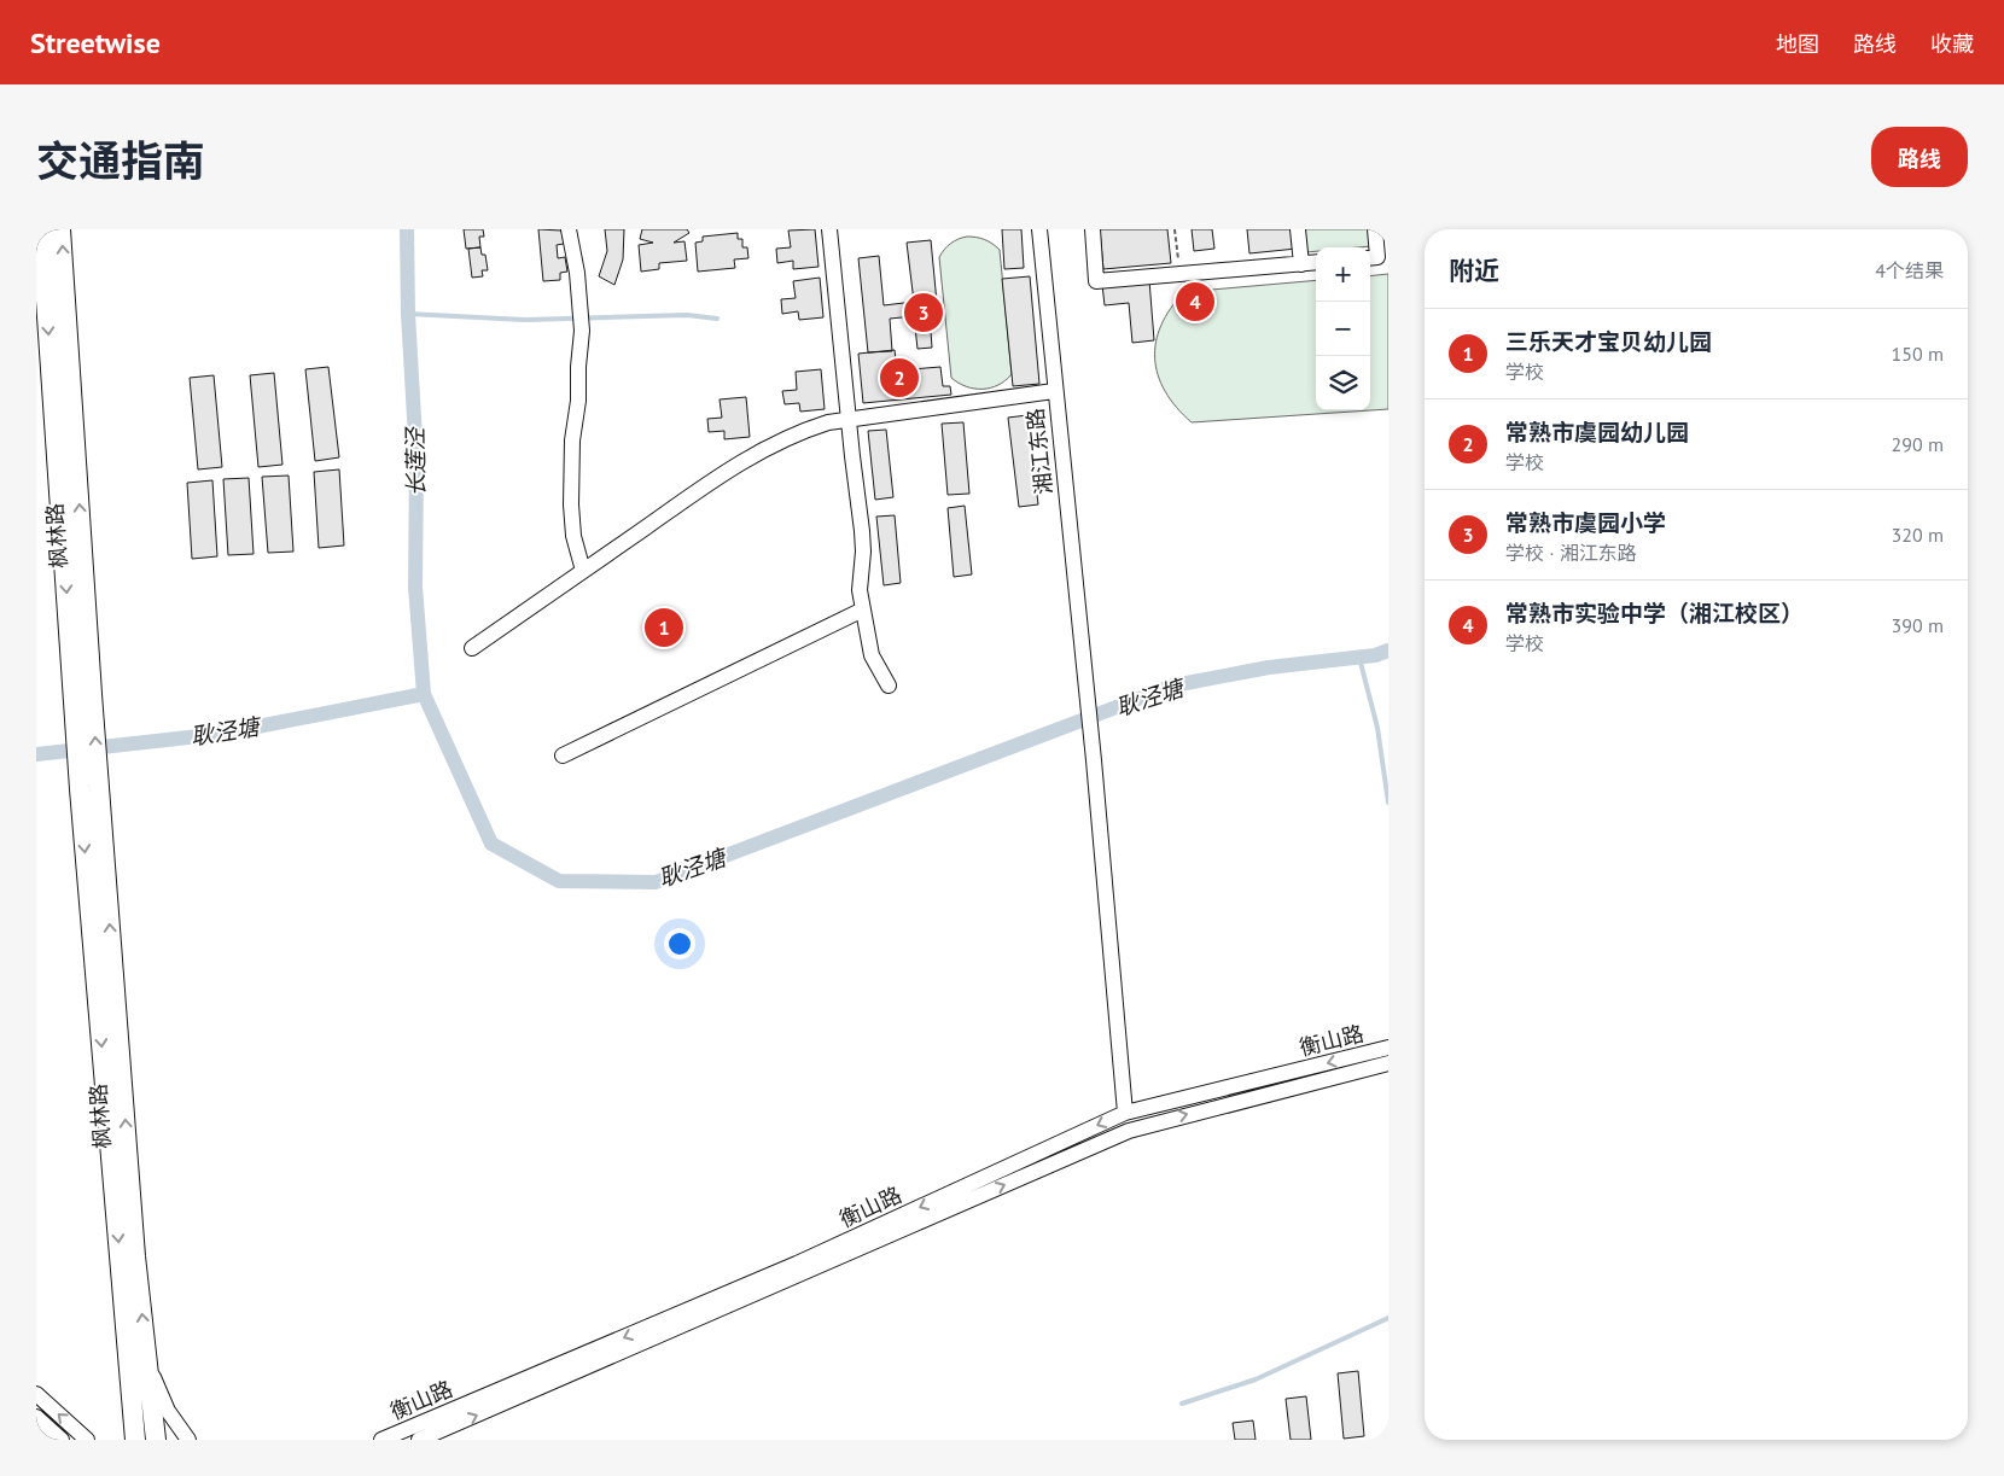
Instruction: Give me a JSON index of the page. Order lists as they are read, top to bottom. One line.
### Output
{"streets":{"main road":["枫林路"],"street":["湘江东路","衡山路"]},"crossings":[["湘江东路","衡山路"]],"water":["长莲泾","耿泾塘"],"page":{"header":"Streetwise","nav":["地图","路线","收藏"],"title":"交通指南","buttons":"路线","heading":["附近","4个结果"],"map_buttons":["+","−"],"pins":["4","3","2","1"],"list":[{"mark":"1","name":"三乐天才宝贝幼儿园","note":"学校","value":"150 m"},{"mark":"2","name":"常熟市虞园幼儿园","note":"学校","value":"290 m"},{"mark":"3","name":"常熟市虞园小学","note":"学校 · 湘江东路","value":"320 m"},{"mark":"4","name":"常熟市实验中学（湘江校区）","note":"学校","value":"390 m"}]}}
